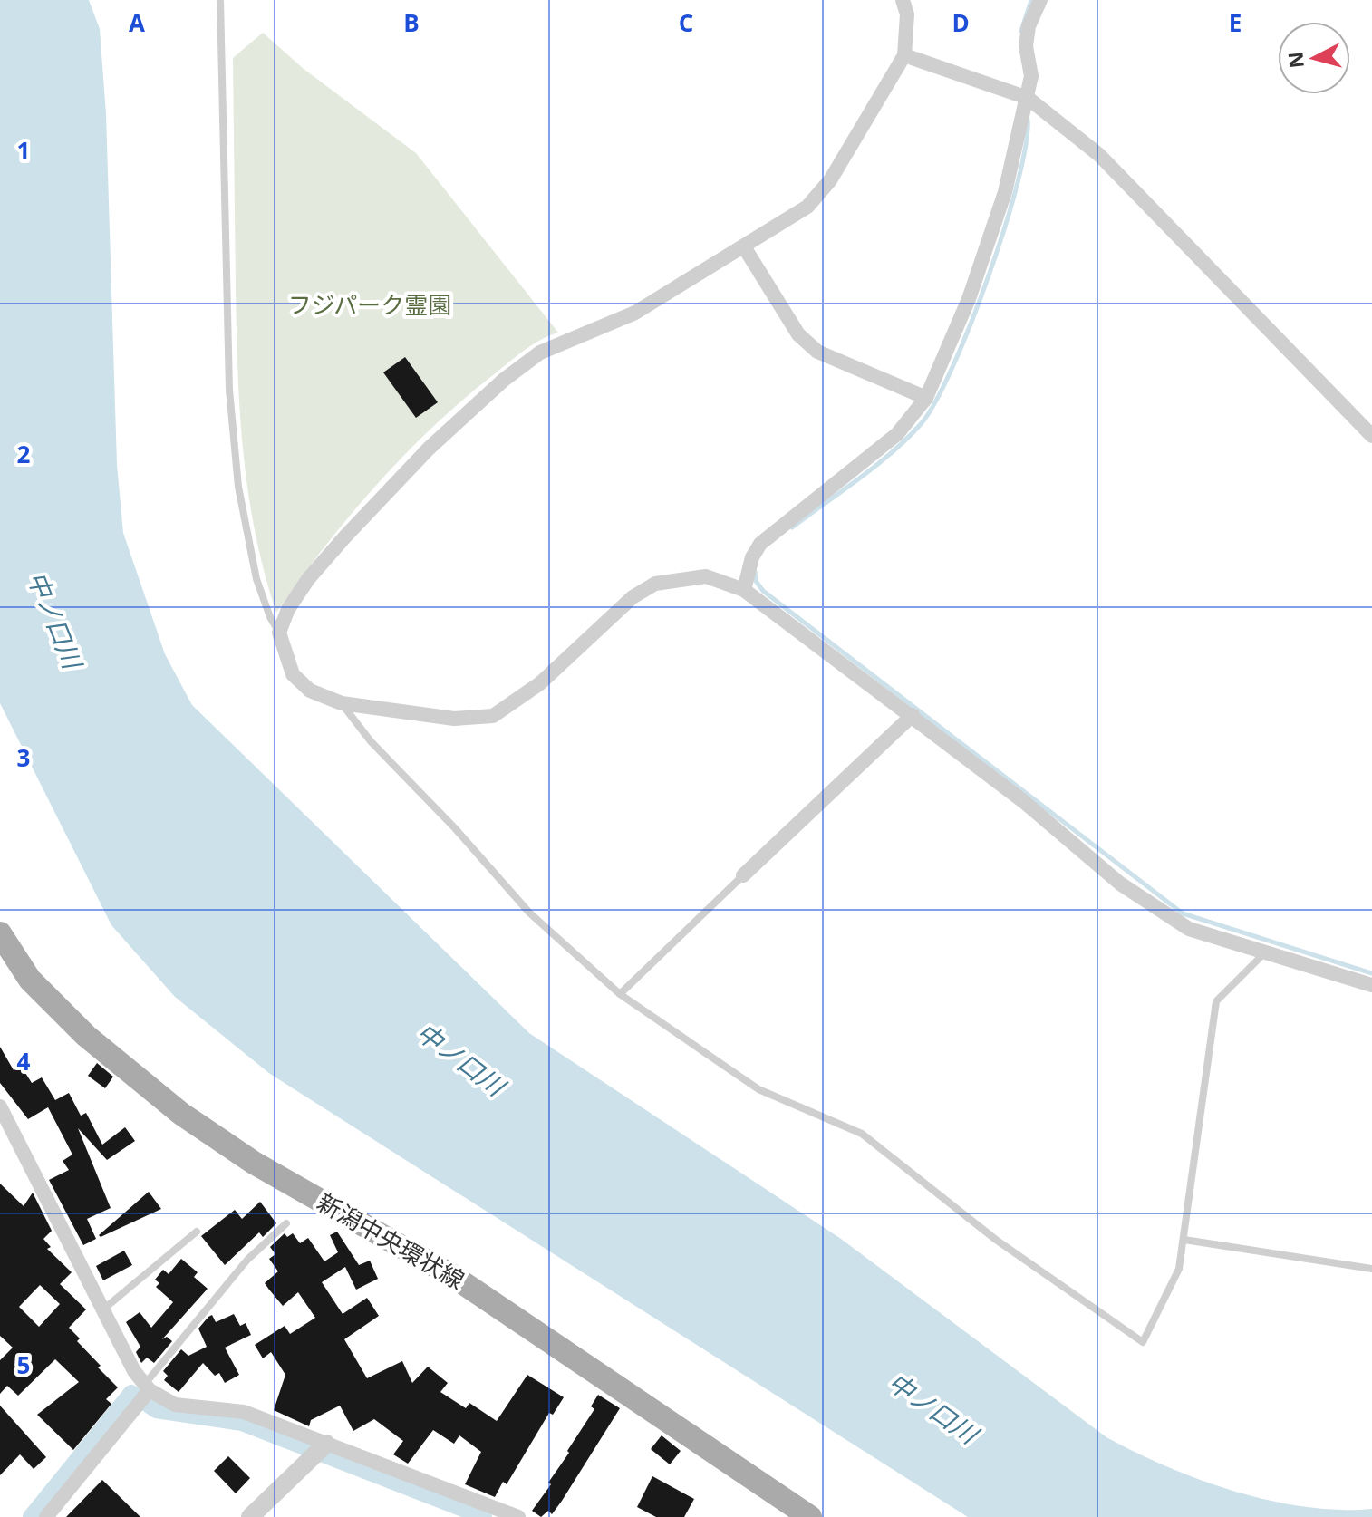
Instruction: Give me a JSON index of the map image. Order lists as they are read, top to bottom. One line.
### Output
{"streets":{"main road":["新潟中央環状線"]},"water":["中ノ口川"],"parks":["フジパーク霊園"],"north":"left","grid":{"columns":["A","B","C","D","E"],"rows":["1","2","3","4","5"]}}
